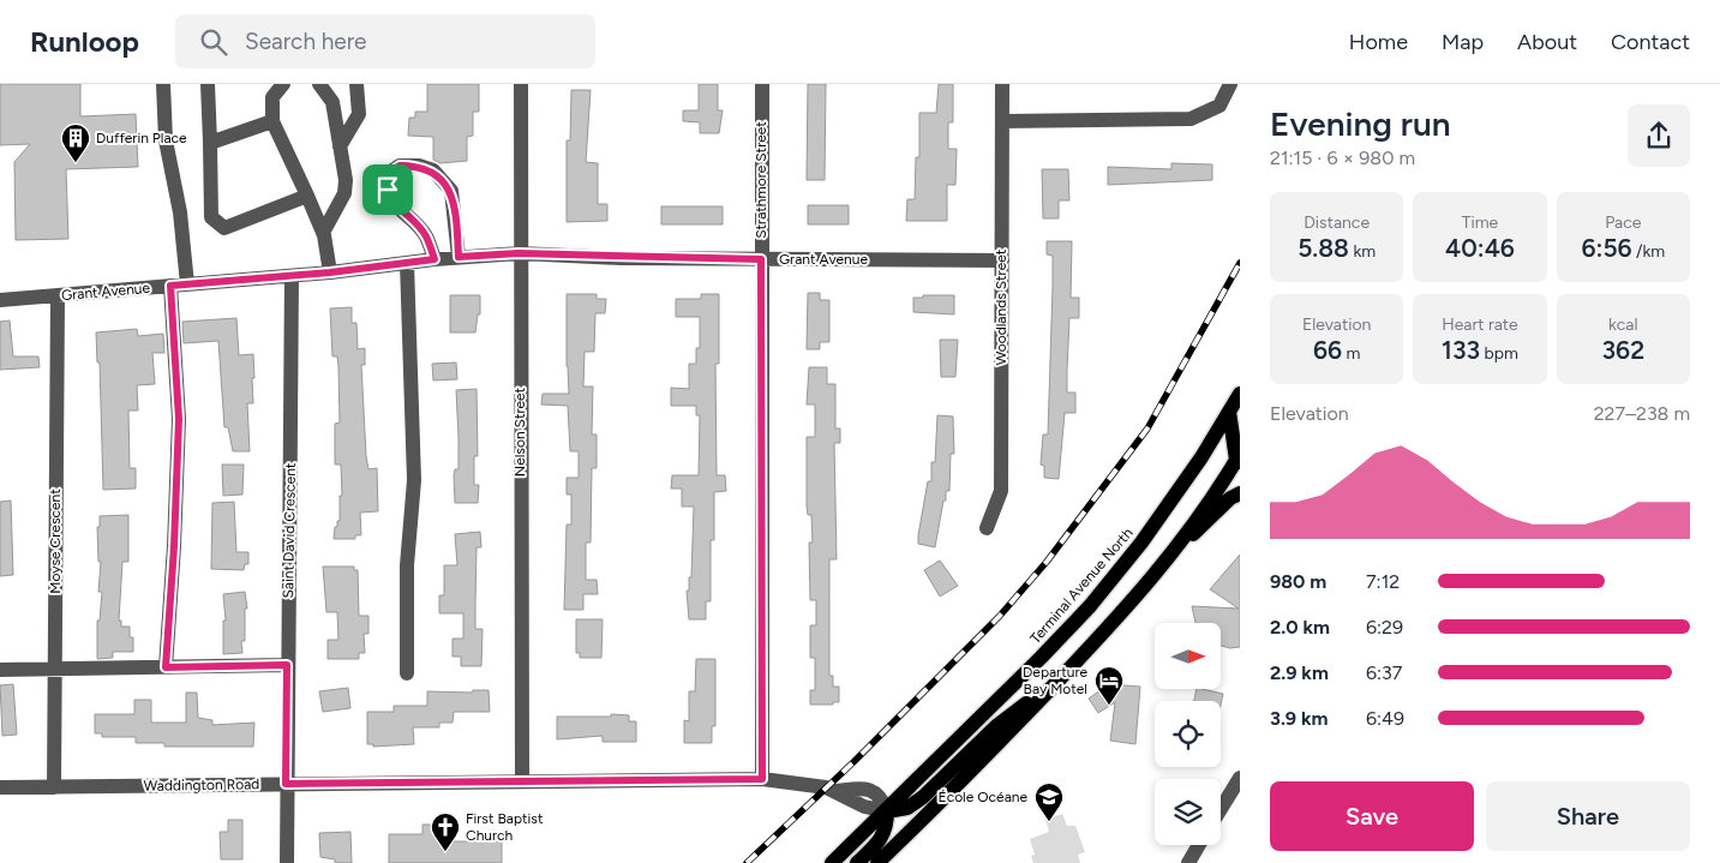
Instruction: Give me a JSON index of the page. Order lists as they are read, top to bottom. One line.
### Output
{"streets":{"main road":["Terminal Avenue North"],"street":["Strathmore Street","Grant Avenue","Woodlands Street","Nelson Street","Saint David Crescent","Moyse Crescent","Waddington Road"]},"crossings":[["Strathmore Street","Grant Avenue"],["Strathmore Street","Waddington Road"],["Grant Avenue","Woodlands Street"],["Grant Avenue","Nelson Street"],["Grant Avenue","Saint David Crescent"],["Grant Avenue","Moyse Crescent"],["Nelson Street","Waddington Road"],["Saint David Crescent","Waddington Road"],["Moyse Crescent","Waddington Road"],["Terminal Avenue North","Waddington Road"]],"places":{"building":["Dufferin Place"],"hotel":["Departure Bay Motel"],"school or university":["École Océane"],"church":["First Baptist Church"]},"north":"right","page":{"header":"Runloop","search":"Search here","nav":["Home","Map","About","Contact"],"heading":["Evening run","21:15 · 6 × 980 m"],"stats":[["Distance","5.88 km"],["Time","40:46"],["Pace","6:56 /km"],["Elevation","66 m"],["Heart rate","133 bpm"],["kcal","362"]],"chart":["Elevation","227–238 m"],"list":[{"name":"980 m","note":"7:12"},{"name":"2.0 km","note":"6:29"},{"name":"2.9 km","note":"6:37"},{"name":"3.9 km","note":"6:49"}],"buttons":["Save","Share"]}}
